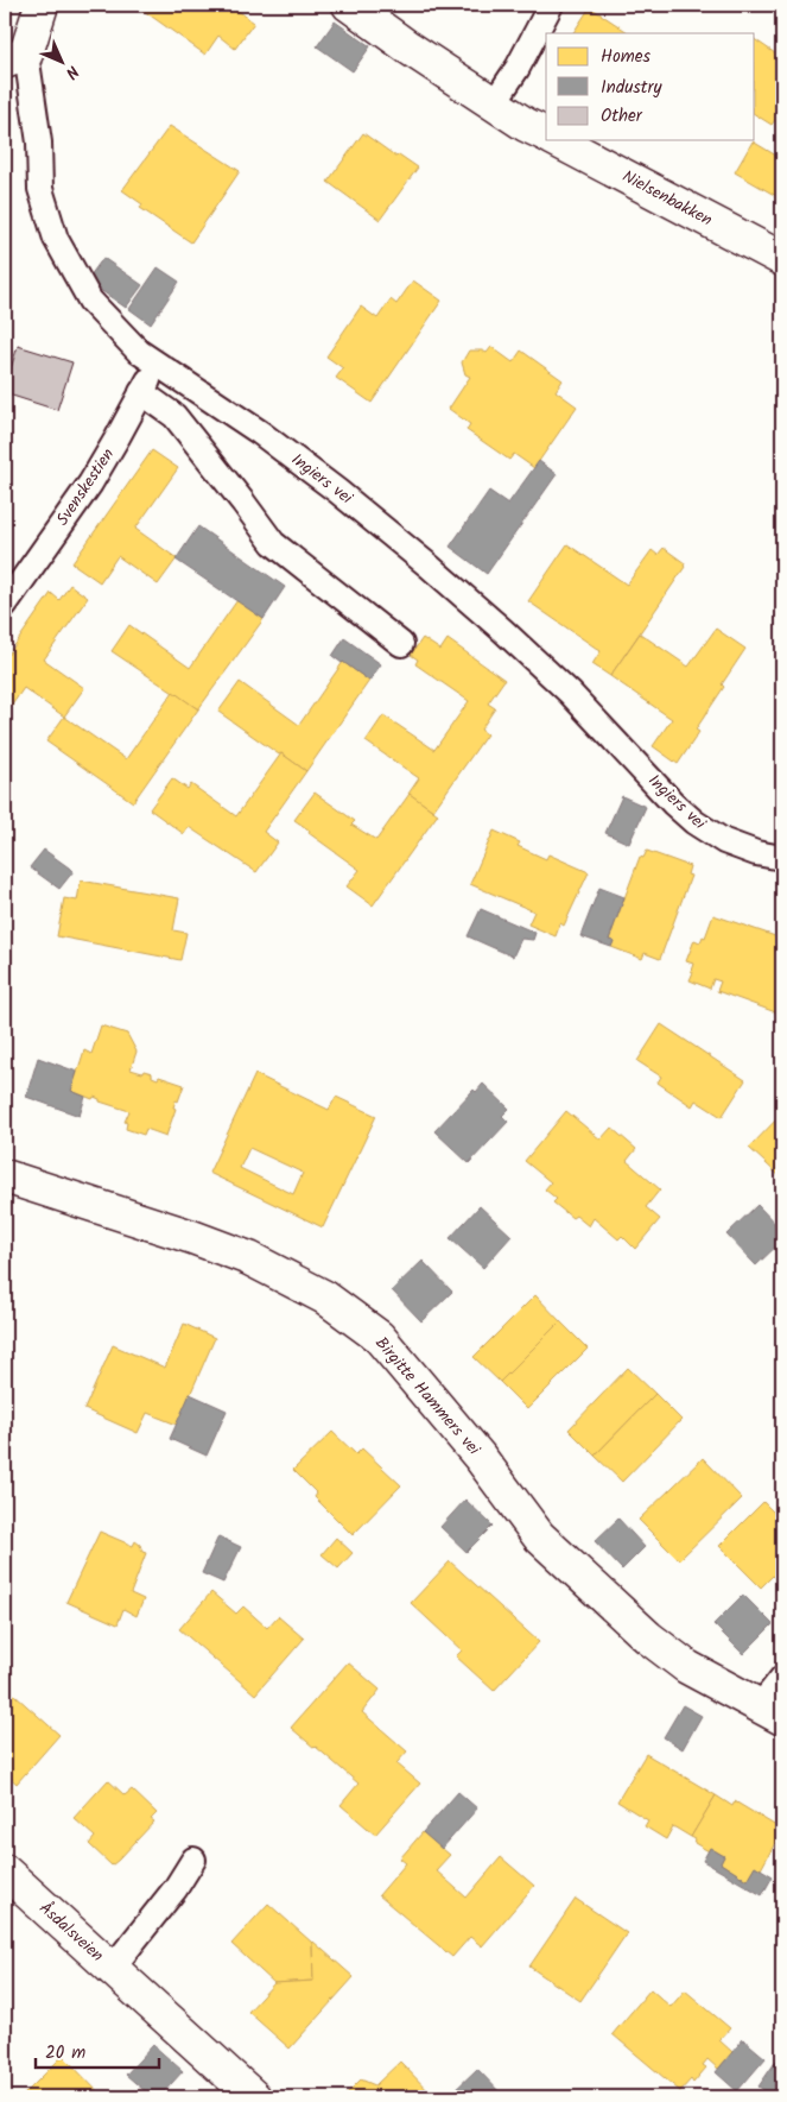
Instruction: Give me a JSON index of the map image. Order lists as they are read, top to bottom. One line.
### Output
{"streets":{"street":["Nielsenbakken","Ingiers vei","Birgitte Hammers vei","Åsdalsveien"],"lane":["Svenskestien"]},"crossings":[["Ingiers vei","Svenskestien"]],"legend":["Homes","Industry","Other"],"scale_bar":"20 m","north":"bottom right"}
